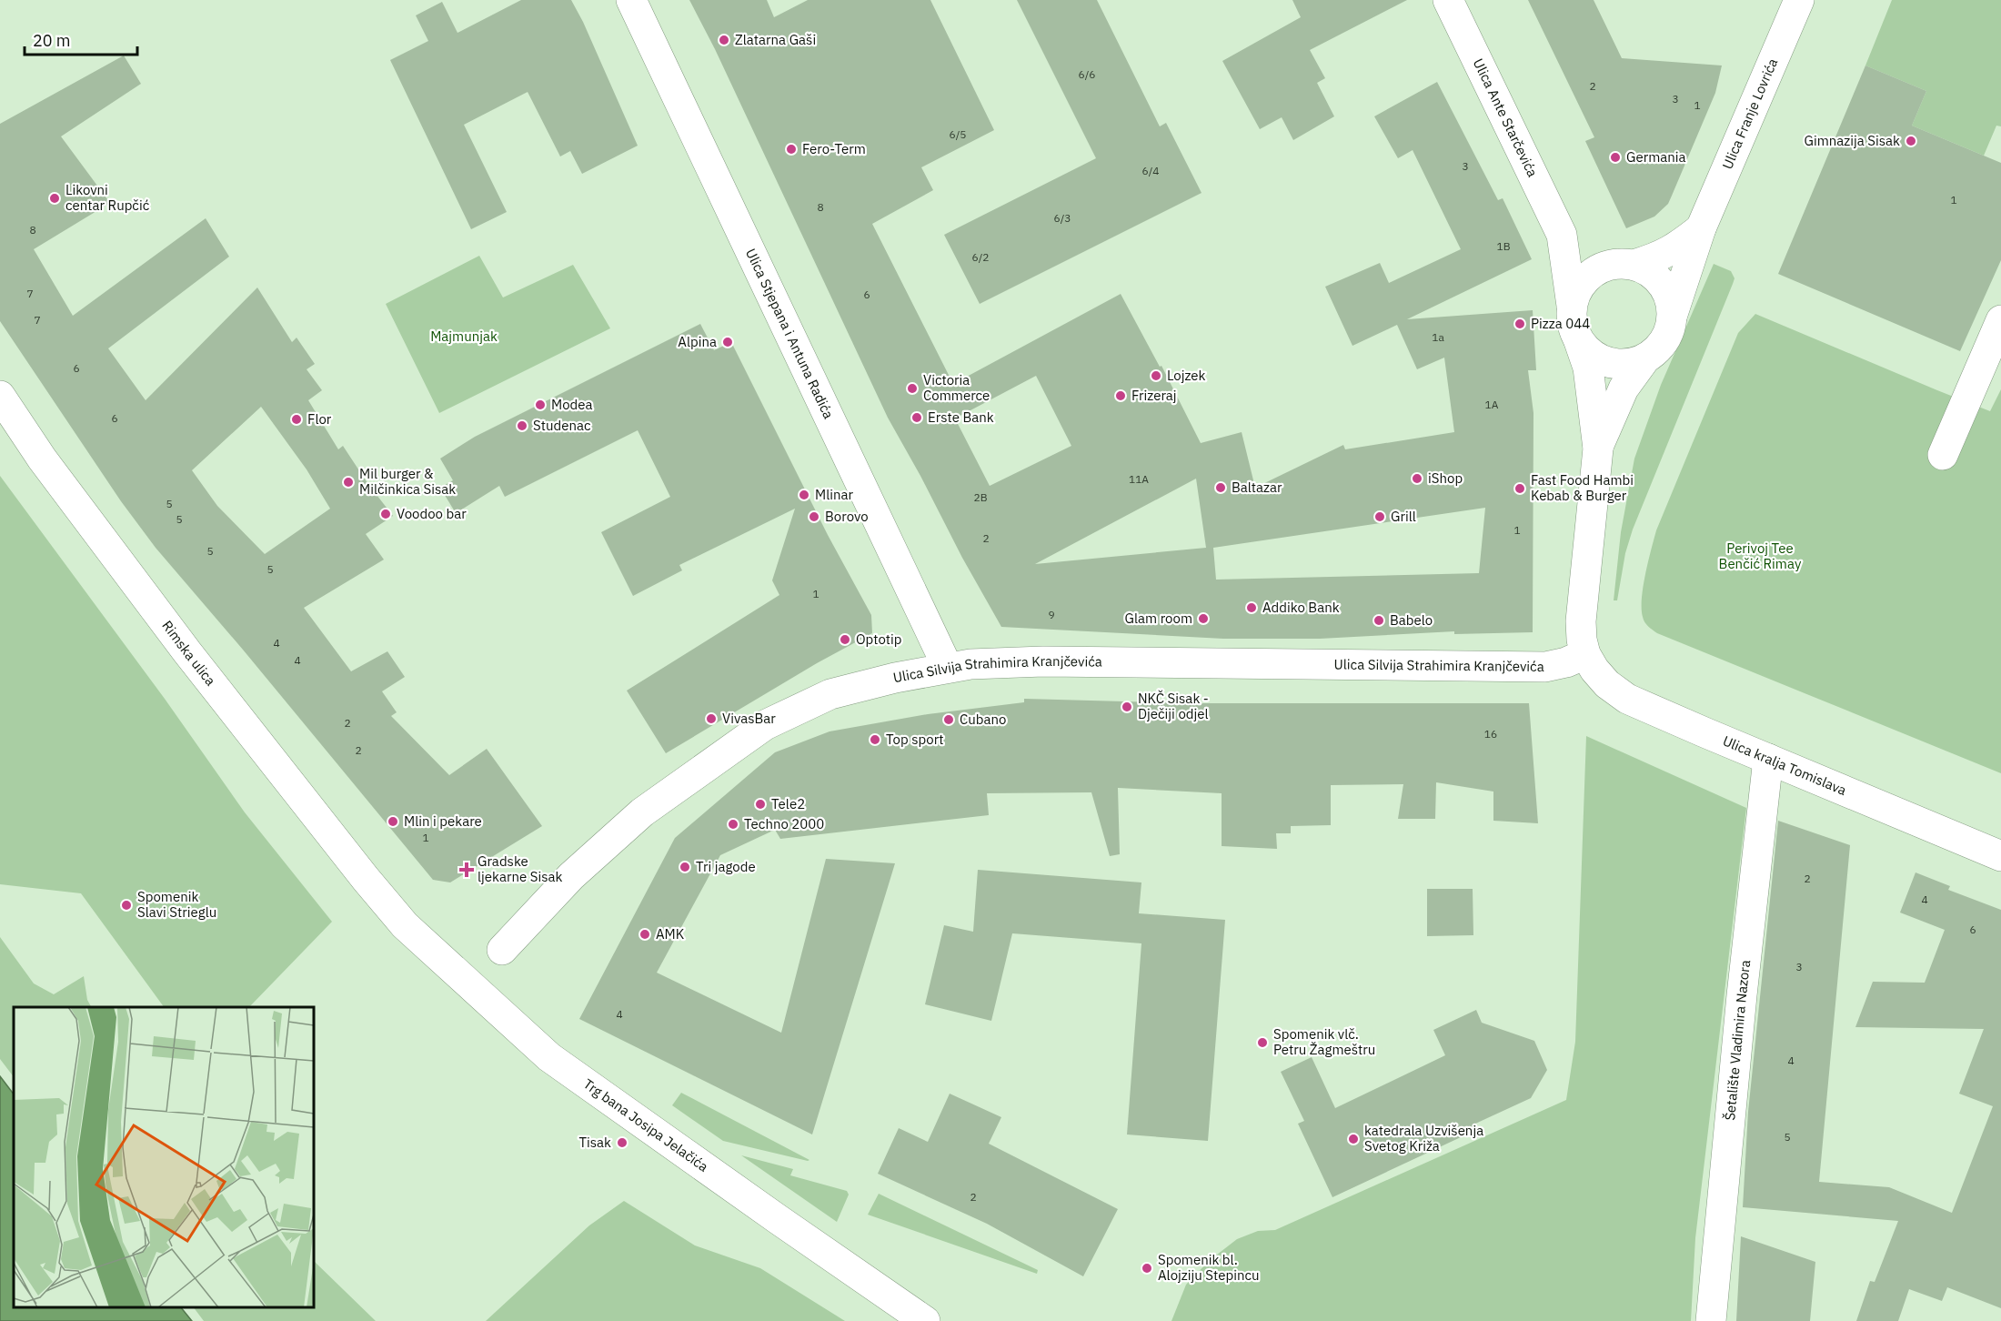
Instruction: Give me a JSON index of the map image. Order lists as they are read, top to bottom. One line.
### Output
{"streets":{"street":["Ulica Franje Lovrića","Ulica Ante Starčevića","Ulica Stjepana i Antuna Radića","Rimska ulica","Ulica Silvija Strahimira Kranjčevića","Ulica kralja Tomislava","Šetalište Vladimira Nazora","Trg bana Josipa Jelačića"]},"crossings":[["Ulica Franje Lovrića","Ulica Ante Starčevića"],["Ulica Stjepana i Antuna Radića","Ulica Silvija Strahimira Kranjčevića"],["Rimska ulica","Trg bana Josipa Jelačića"],["Ulica Silvija Strahimira Kranjčevića","Ulica kralja Tomislava"],["Ulica kralja Tomislava","Šetalište Vladimira Nazora"]],"parks":["Majmunjak","Perivoj Tee Benčić Rimay"],"places":{"other":["Zlatarna Gaši","Gimnazija Sisak","Fero-Term","Germania","Likovni centar Rupčić","Pizza 044","Alpina","Lojzek","Victoria Commerce","Frizeraj","Modea","Erste Bank","Flor","Studenac","iShop","Mil burger & Milčinkica Sisak","Baltazar","Fast Food Hambi Kebab & Burger","Mlinar","Voodoo bar","Borovo","Grill","Addiko Bank","Glam room","Babelo","Optotip","NKČ Sisak - Dječiji odjel","VivasBar","Cubano","Top sport","Tele2","Mlin i pekare","Techno 2000","Tri jagode","Spomenik Slavi Strieglu","AMK","Spomenik vlč. Petru Žagmeštru","katedrala Uzvišenja Svetog Križa","Tisak","Spomenik bl. Alojziju Stepincu"],"health":["Gradske ljekarne Sisak"]},"house_numbers":["6/6","2","3","1","6/5","3","6/4","1","8","6/3","8","1B","6/2","7","6","7","1a","6","1A","6","11A","2B","5","5","1","2","5","5","1","9","4","4","2","16","2","1","2","4","6","3","4","4","5","2"],"scale_bar":"20 m"}
